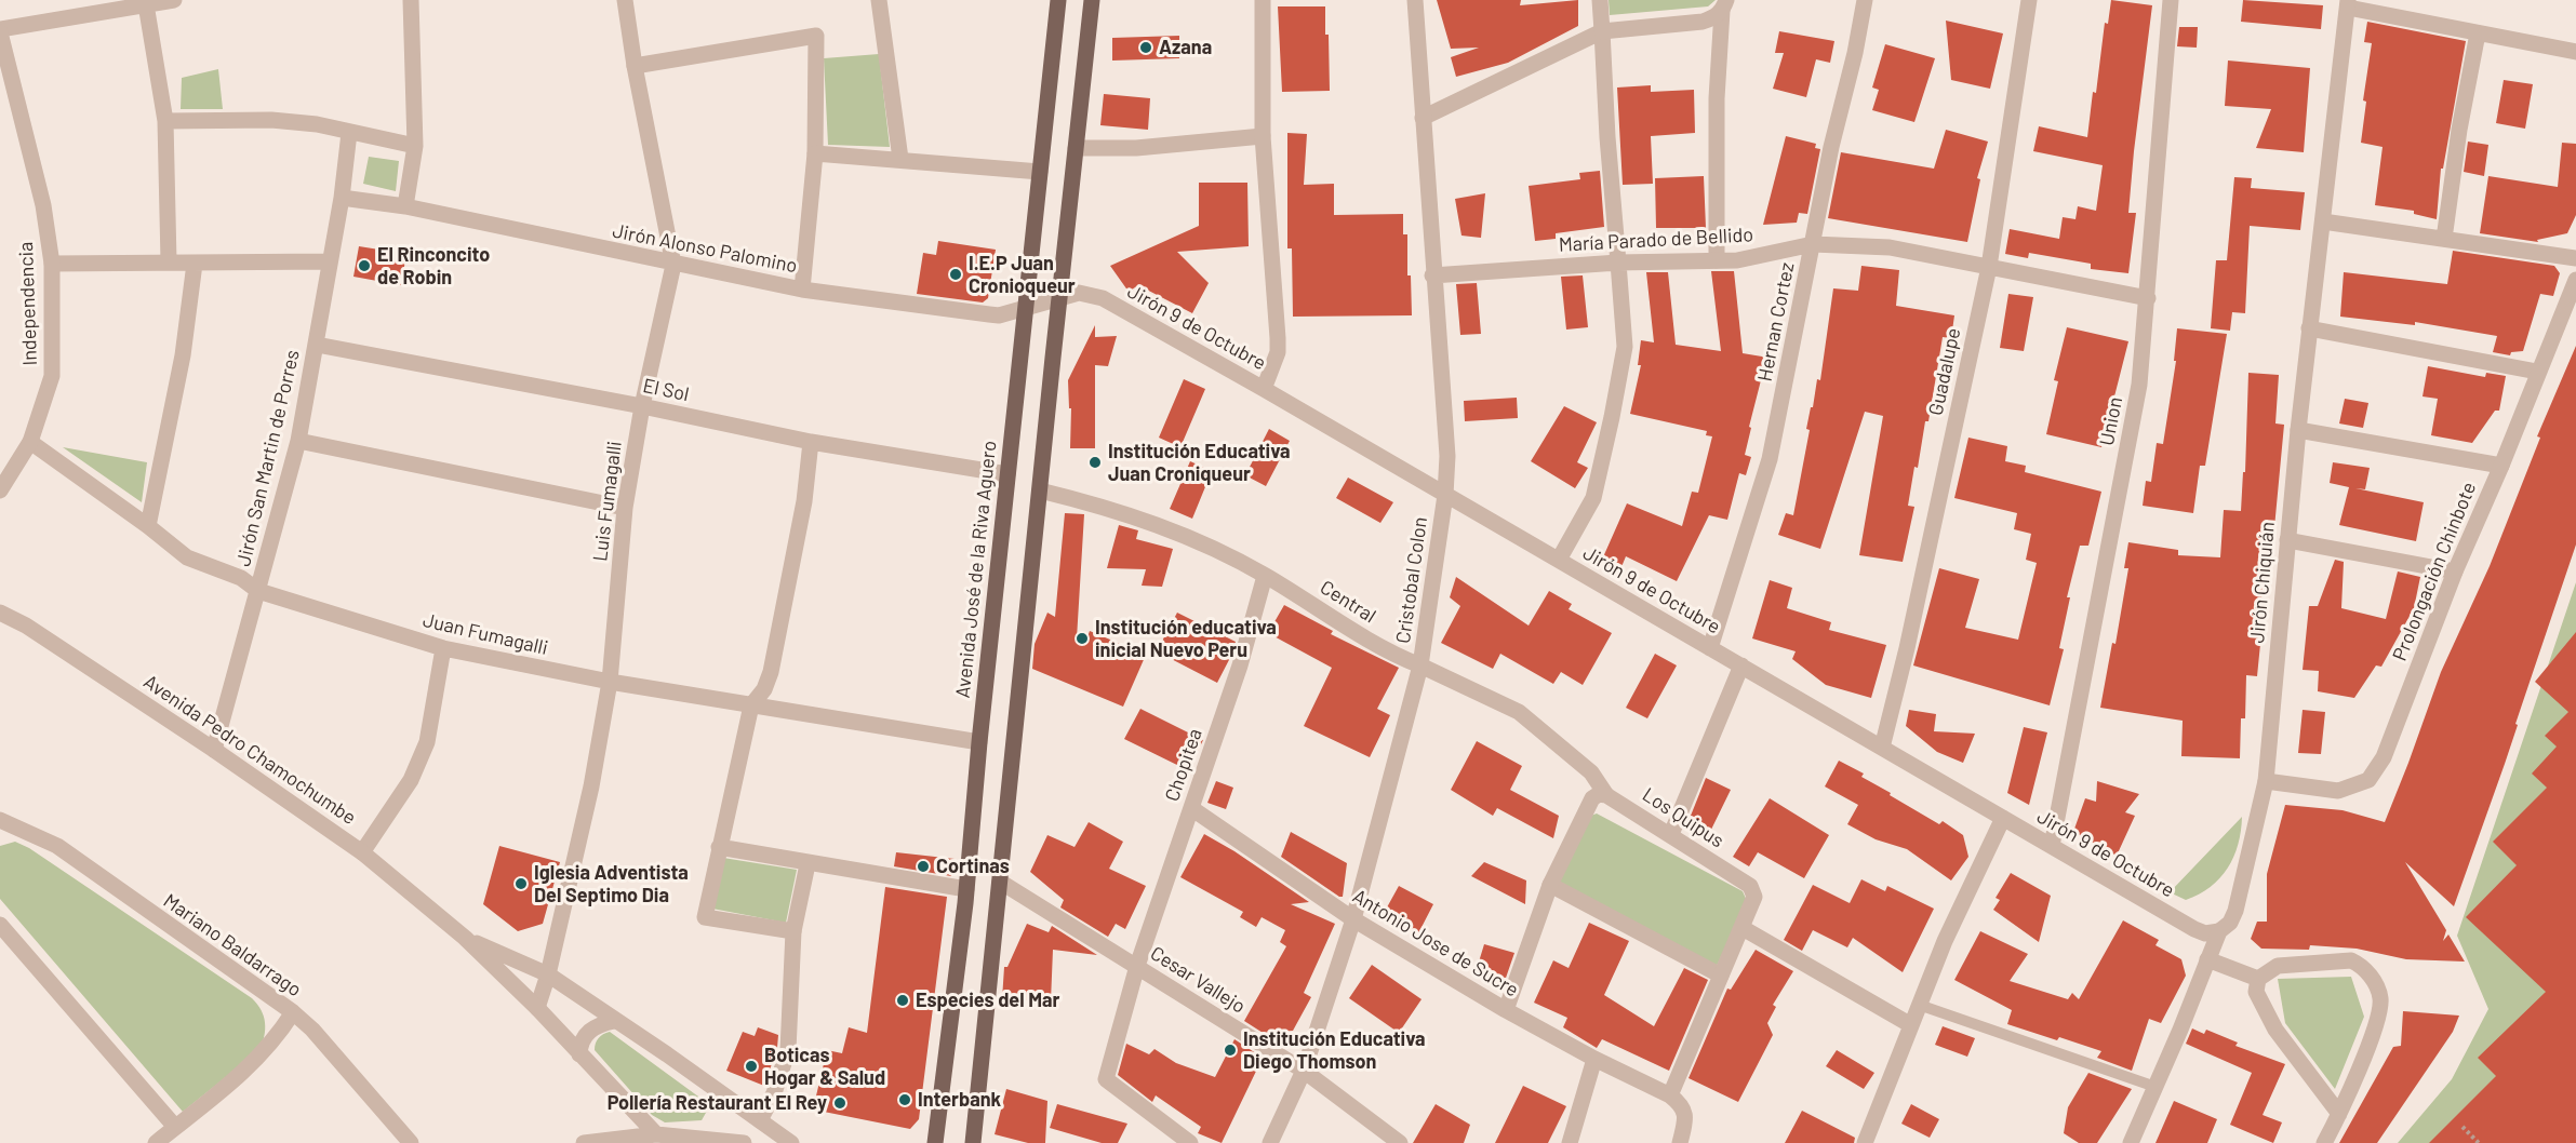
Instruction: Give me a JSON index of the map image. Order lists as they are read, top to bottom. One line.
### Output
{"streets":{"main road":["Avenida José de la Riva Aguero"],"street":["María Parado de Bellido","Jirón Alonso Palomino","Independencia","Hernan Cortez","Jirón 9 de Octubre","Guadalupe","El Sol","Union","Jirón San Martin de Porres","Luis Fumagalli","Prolongación Chinbote","Cristobal Colon","Jirón Chiquián","Central","Juan Fumagalli","Avenida Pedro Chamochumbe","Chopitea","Los Quipus","Antonio Jose de Sucre","Mariano Baldarrago","Cesar Vallejo"]},"crossings":[["María Parado de Bellido","Hernan Cortez"],["María Parado de Bellido","Guadalupe"],["María Parado de Bellido","Union"],["María Parado de Bellido","Cristobal Colon"],["Jirón Alonso Palomino","Jirón 9 de Octubre"],["Jirón Alonso Palomino","Jirón San Martin de Porres"],["Jirón Alonso Palomino","Luis Fumagalli"],["Jirón Alonso Palomino","Avenida José de la Riva Aguero"],["Independencia","Juan Fumagalli"],["Hernan Cortez","Jirón 9 de Octubre"],["Jirón 9 de Octubre","Guadalupe"],["Jirón 9 de Octubre","Union"],["Jirón 9 de Octubre","Cristobal Colon"],["Jirón 9 de Octubre","Jirón Chiquián"],["El Sol","Jirón San Martin de Porres"],["El Sol","Luis Fumagalli"],["El Sol","Avenida José de la Riva Aguero"],["Jirón San Martin de Porres","Juan Fumagalli"],["Jirón San Martin de Porres","Avenida Pedro Chamochumbe"],["Luis Fumagalli","Juan Fumagalli"],["Luis Fumagalli","Avenida Pedro Chamochumbe"],["Avenida José de la Riva Aguero","Juan Fumagalli"],["Prolongación Chinbote","Jirón Chiquián"],["Cristobal Colon","Central"],["Cristobal Colon","Antonio Jose de Sucre"],["Cristobal Colon","Cesar Vallejo"],["Central","Chopitea"],["Central","Los Quipus"],["Chopitea","Antonio Jose de Sucre"],["Chopitea","Cesar Vallejo"],["Los Quipus","Antonio Jose de Sucre"]],"places":["Azana","El Rinconcito de Robin","I.E.P Juan Cronioqueur","Institución Educativa Juan Croniqueur","Institución educativa inicial Nuevo Peru","Cortinas","Iglesia Adventista Del Septimo Dia","Especies del Mar","Institución Educativa Diego Thomson","Boticas Hogar & Salud","Interbank","Pollería Restaurant El Rey"]}
